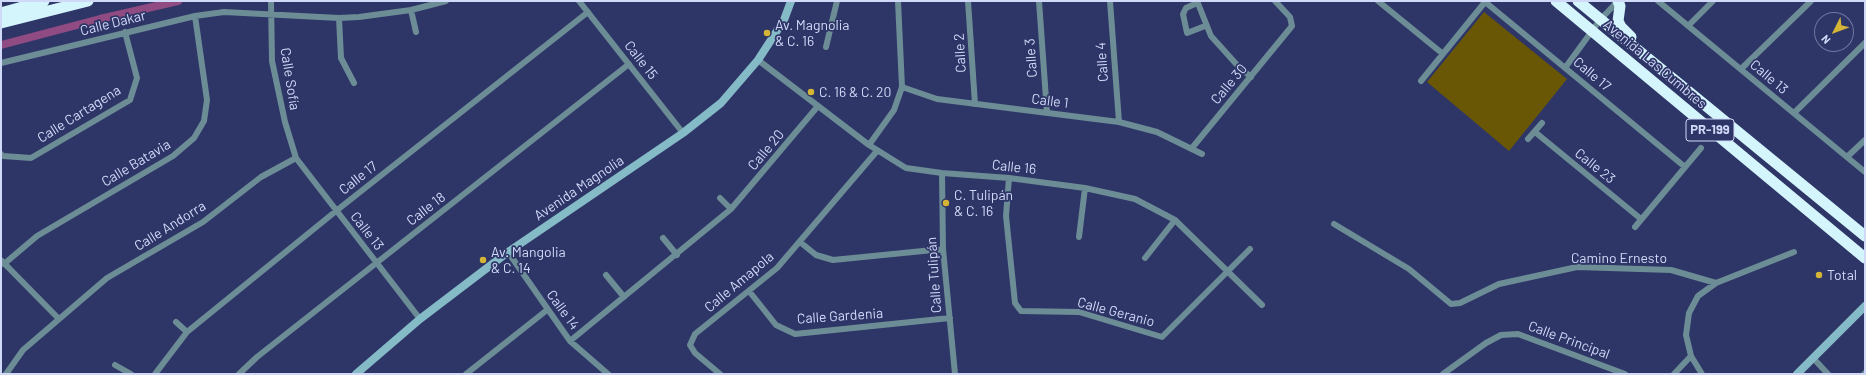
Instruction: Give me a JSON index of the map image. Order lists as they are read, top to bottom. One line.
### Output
{"streets":{"highway":["Avenida Las Cumbres","PR-199"],"street":["Calle Dakar","Calle 2","Calle 3","Calle 15","Calle 4","Calle 17","Calle 13","Calle Sofía","Calle 30","Calle 1","Calle Cartagena","Calle 20","Calle Batavia","Calle 23","Calle 16","Avenida Magnolia","Calle 18","Calle Andorra","Camino Ernesto","Calle Tulipán","Calle Amapola","Calle 14","Calle Geranio","Calle Gardenia","Calle Principal"]},"crossings":[["Calle Dakar","Calle Sofía"],["Calle Dakar","Calle Cartagena"],["Calle Dakar","Calle Batavia"],["Calle 2","Calle 1"],["Calle 3","Calle 1"],["Calle 15","Calle 17"],["Calle 15","Avenida Magnolia"],["Calle 15","Calle 18"],["Calle 4","Calle 1"],["Calle 17","Calle 13"],["Calle 13","Calle Sofía"],["Calle 13","Avenida Magnolia"],["Calle 13","Calle 18"],["Calle 13","Calle Andorra"],["Calle Sofía","Calle Andorra"],["Calle 30","Calle 1"],["Calle 20","Calle 16"],["Calle 20","Calle 14"],["Calle 16","Avenida Magnolia"],["Calle 16","Calle Tulipán"],["Calle 16","Calle Amapola"],["Calle 16","Calle Geranio"],["Avenida Magnolia","Calle 14"],["Calle Tulipán","Calle Gardenia"],["Calle Amapola","Calle Gardenia"]],"places":["Av. Magnolia & C. 16","C. 16 & C. 20","C. Tulipán & C. 16","Av. Mangolia & C. 14","Total"],"north":"bottom left"}
